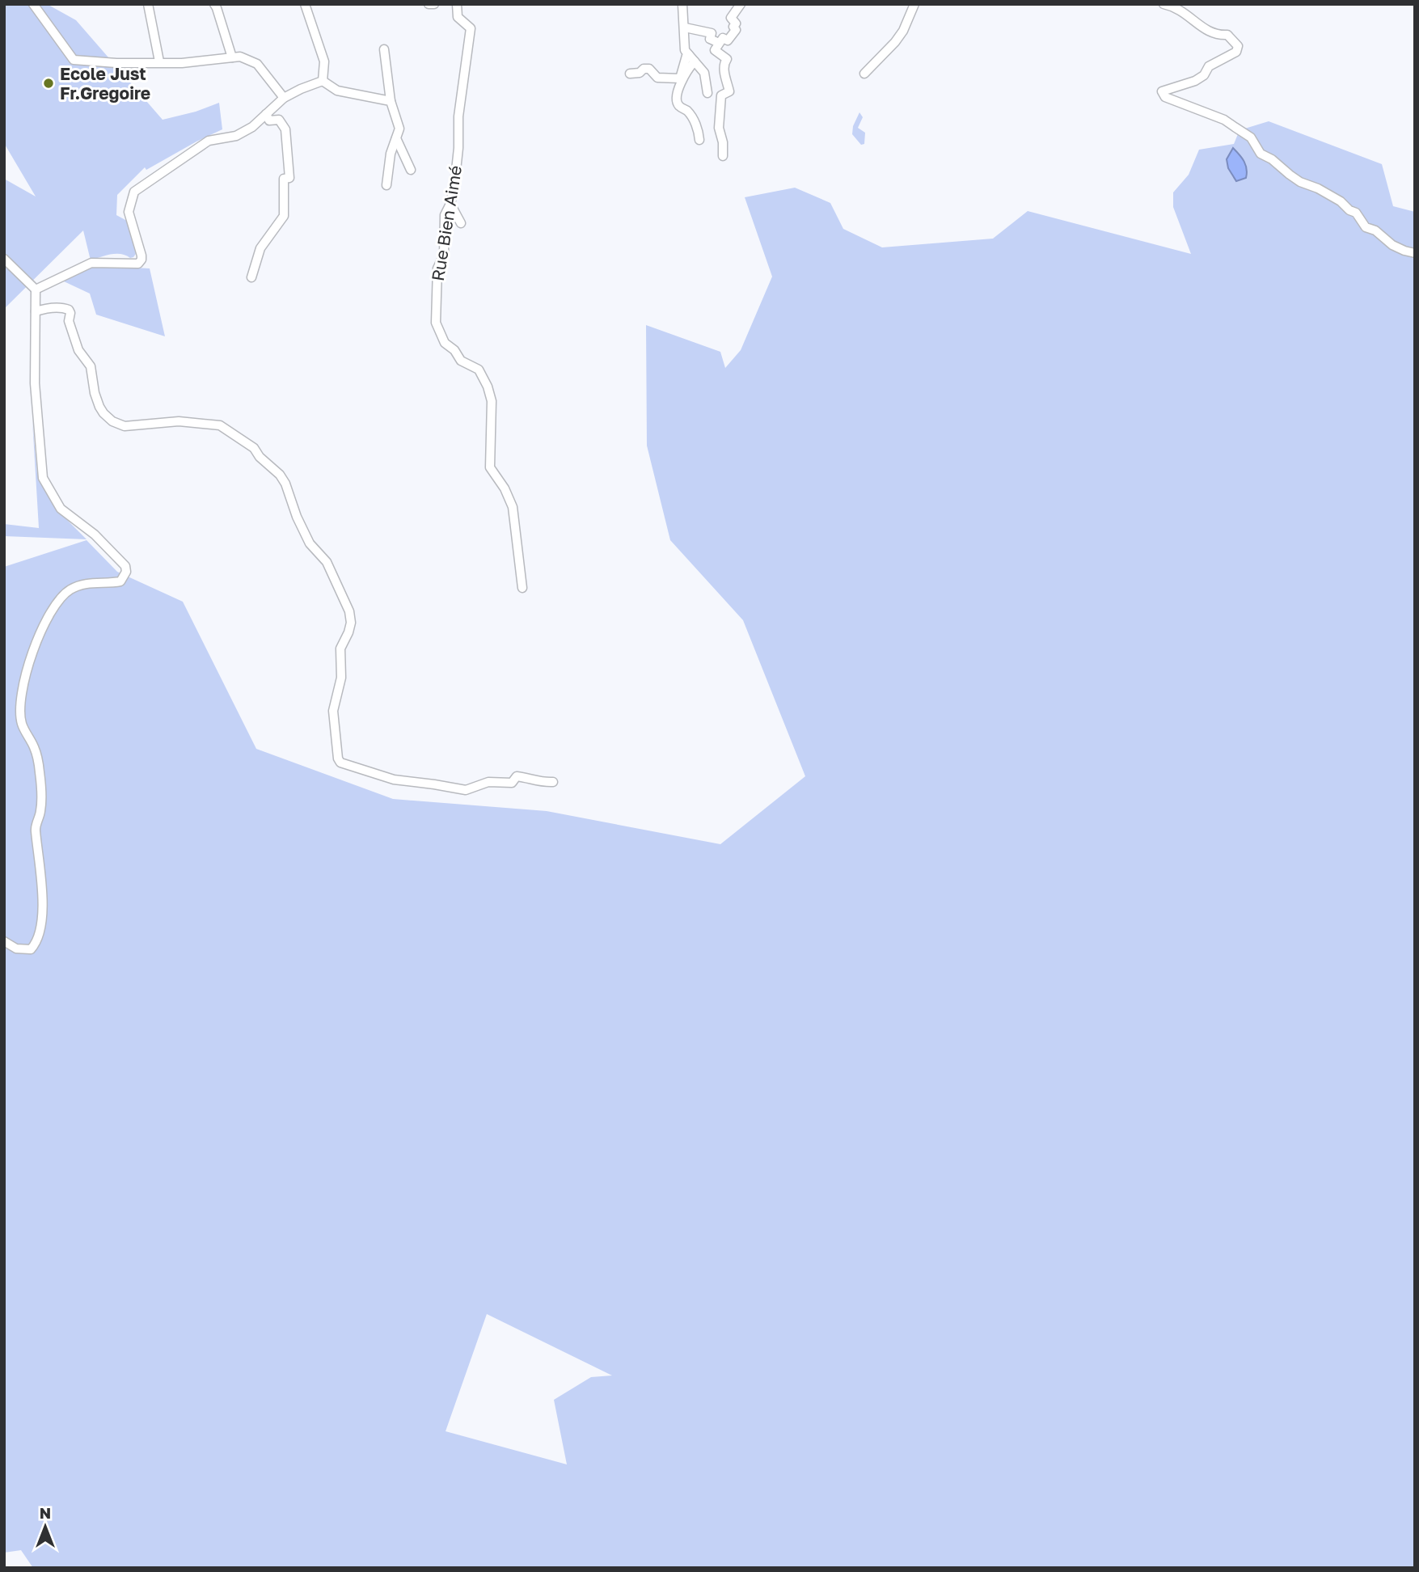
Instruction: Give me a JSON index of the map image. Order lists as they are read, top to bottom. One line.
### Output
{"streets":{"street":["Rue Bien Aimé"]},"places":["Ecole Just Fr.Gregoire"],"north":"top"}
